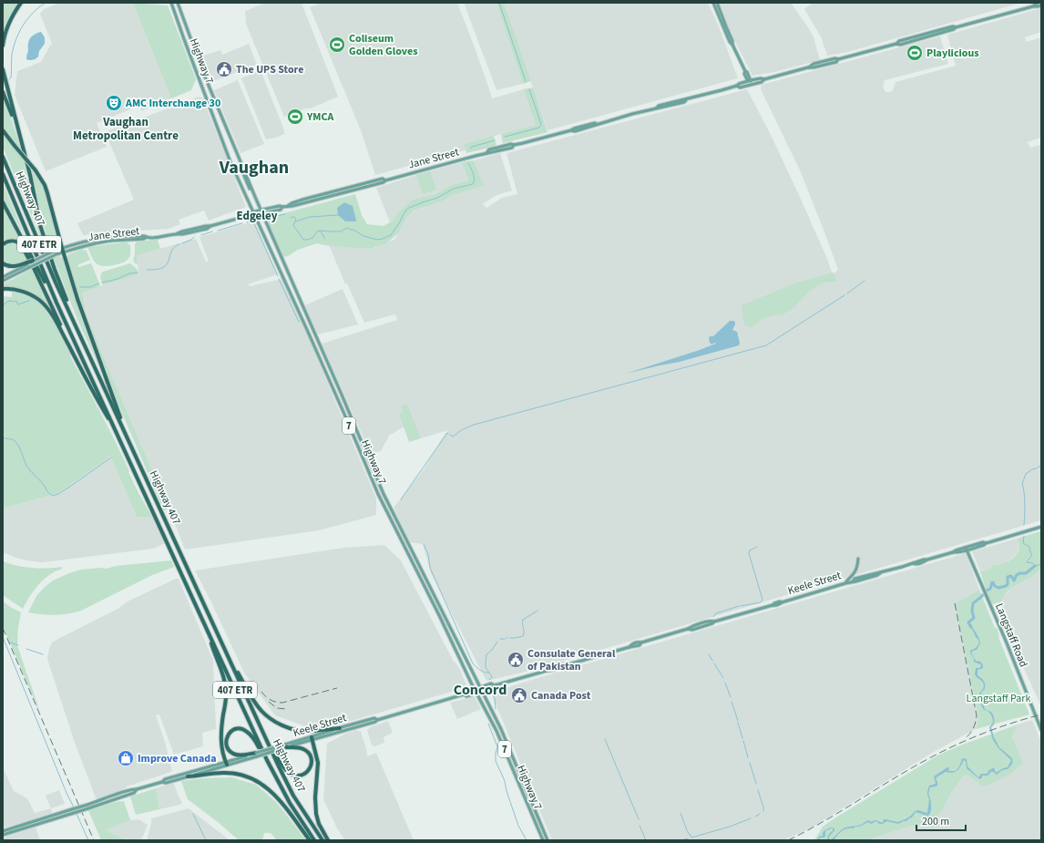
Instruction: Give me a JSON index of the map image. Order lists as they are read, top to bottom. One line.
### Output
{"streets":{"highway":["Highway 407","407 ETR"],"main road":["Highway 7","Jane Street","7","Keele Street","Langstaff Road"]},"crossings":[["Highway 7","Jane Street"],["Highway 7","Keele Street"],["Keele Street","Langstaff Road"]],"districts":["Vaughan Metropolitan Centre","Vaughan","Edgeley","Concord"],"parks":["Langstaff Park"],"places":{"sports":["Coliseum Golden Gloves","Playlicious","YMCA"],"public building":["The UPS Store","Consulate General of Pakistan","Canada Post"],"theatre":["AMC Interchange 30"],"shop":["Improve Canada"]},"scale_bar":"200 m"}
